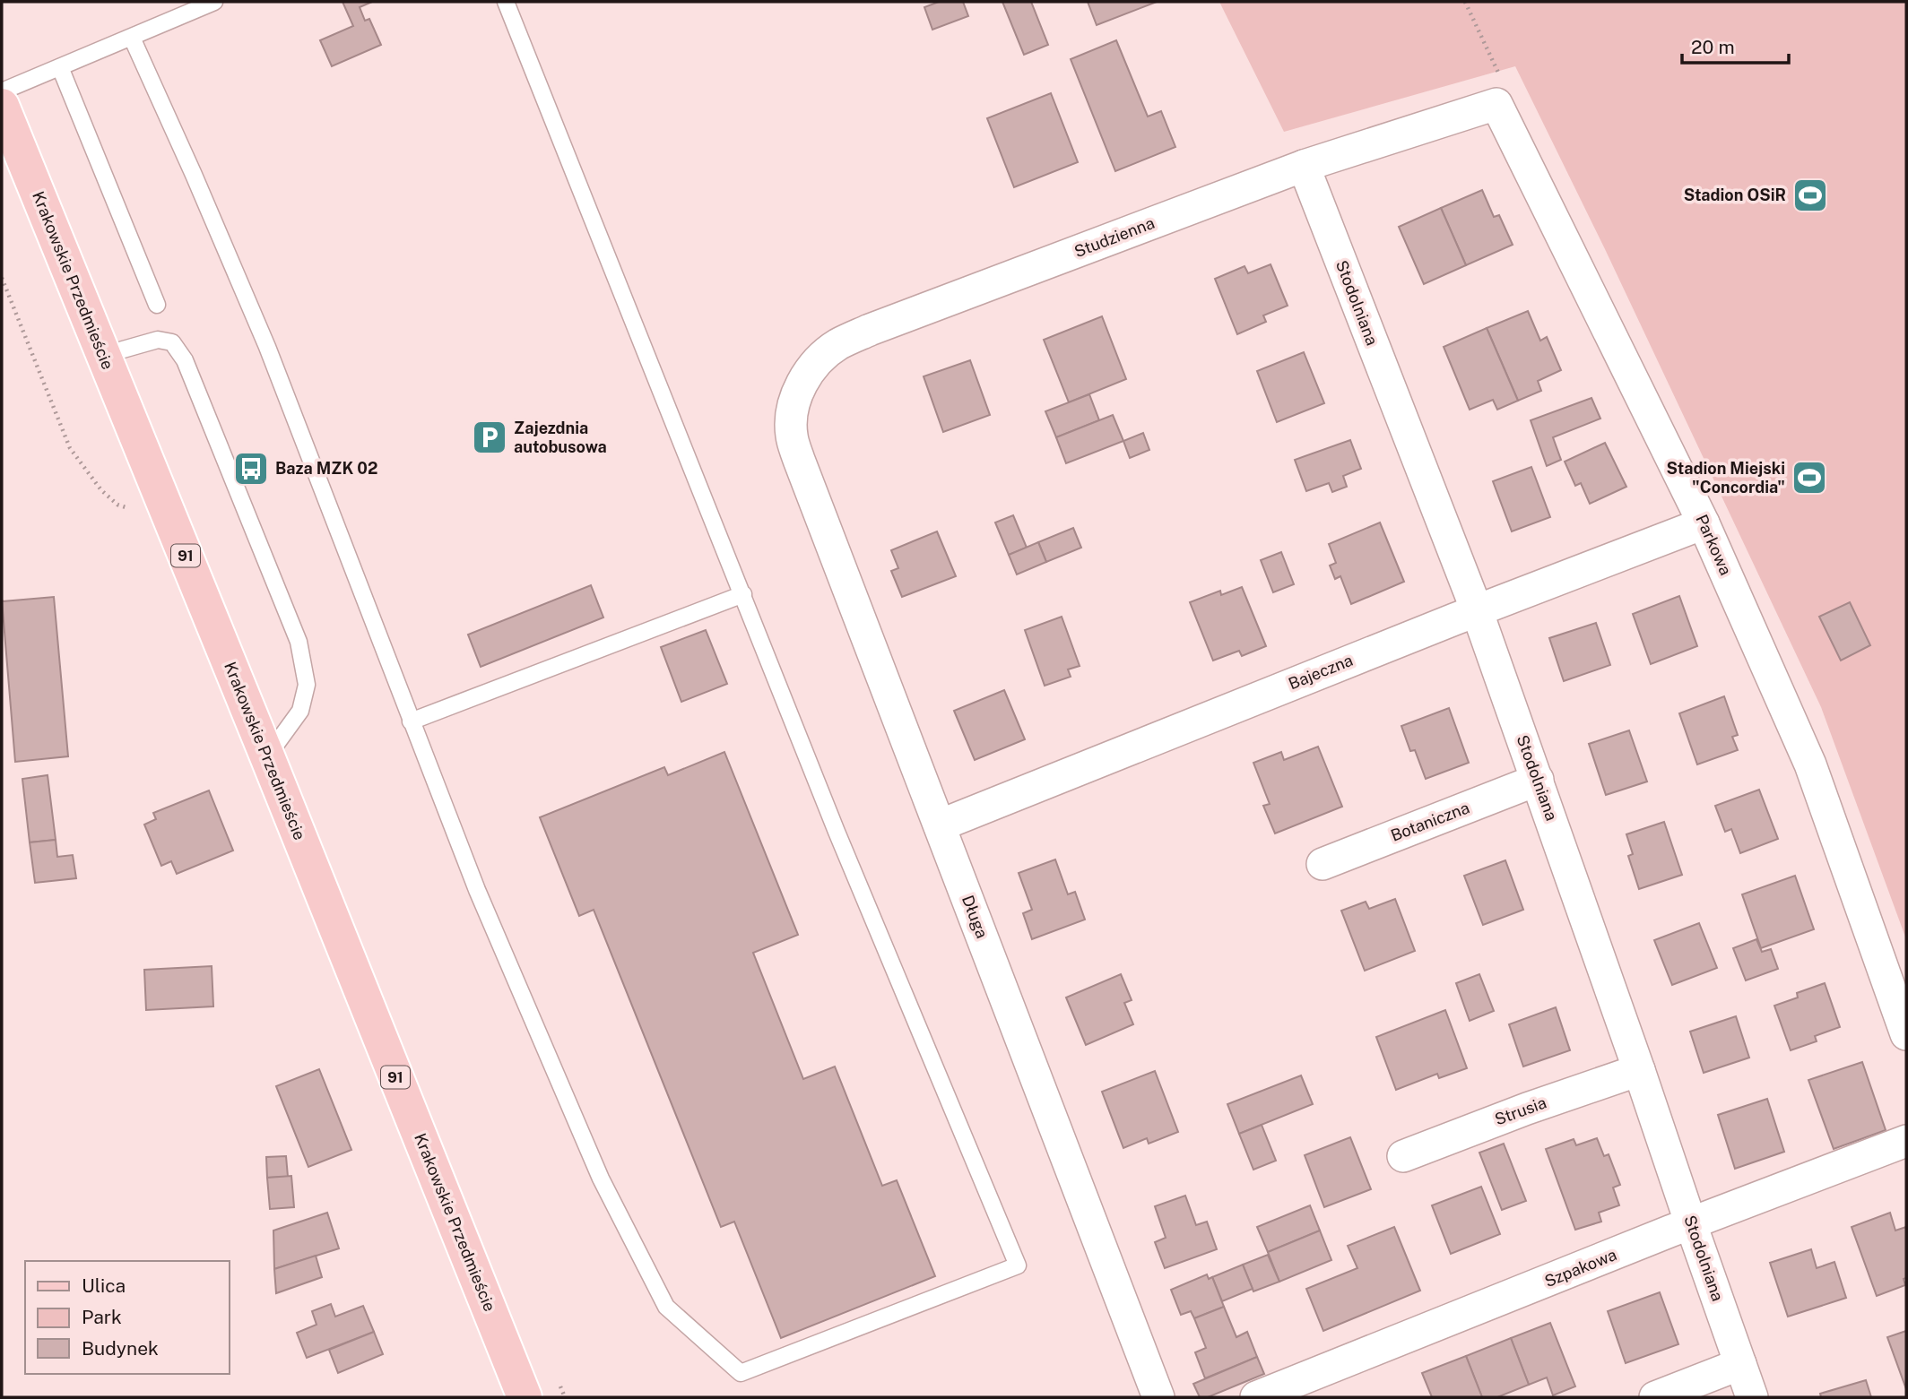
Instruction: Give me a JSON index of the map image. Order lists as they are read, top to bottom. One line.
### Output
{"streets":{"main road":["Krakowskie Przedmieście","91"],"street":["Studzienna","Stodolniana","Parkowa","Bajeczna","Botaniczna","Długa","Strusia","Szpakowa"]},"crossings":[["Studzienna","Stodolniana"],["Studzienna","Parkowa"],["Studzienna","Długa"],["Stodolniana","Bajeczna"],["Stodolniana","Botaniczna"],["Stodolniana","Strusia"],["Stodolniana","Szpakowa"],["Parkowa","Bajeczna"],["Bajeczna","Długa"]],"places":{"sports":["Stadion OSiR","Stadion Miejski \"Concordia\""],"parking":["Zajezdnia autobusowa"],"bus stop":["Baza MZK 02"]},"legend":["Ulica","Park","Budynek"],"scale_bar":"20 m"}
